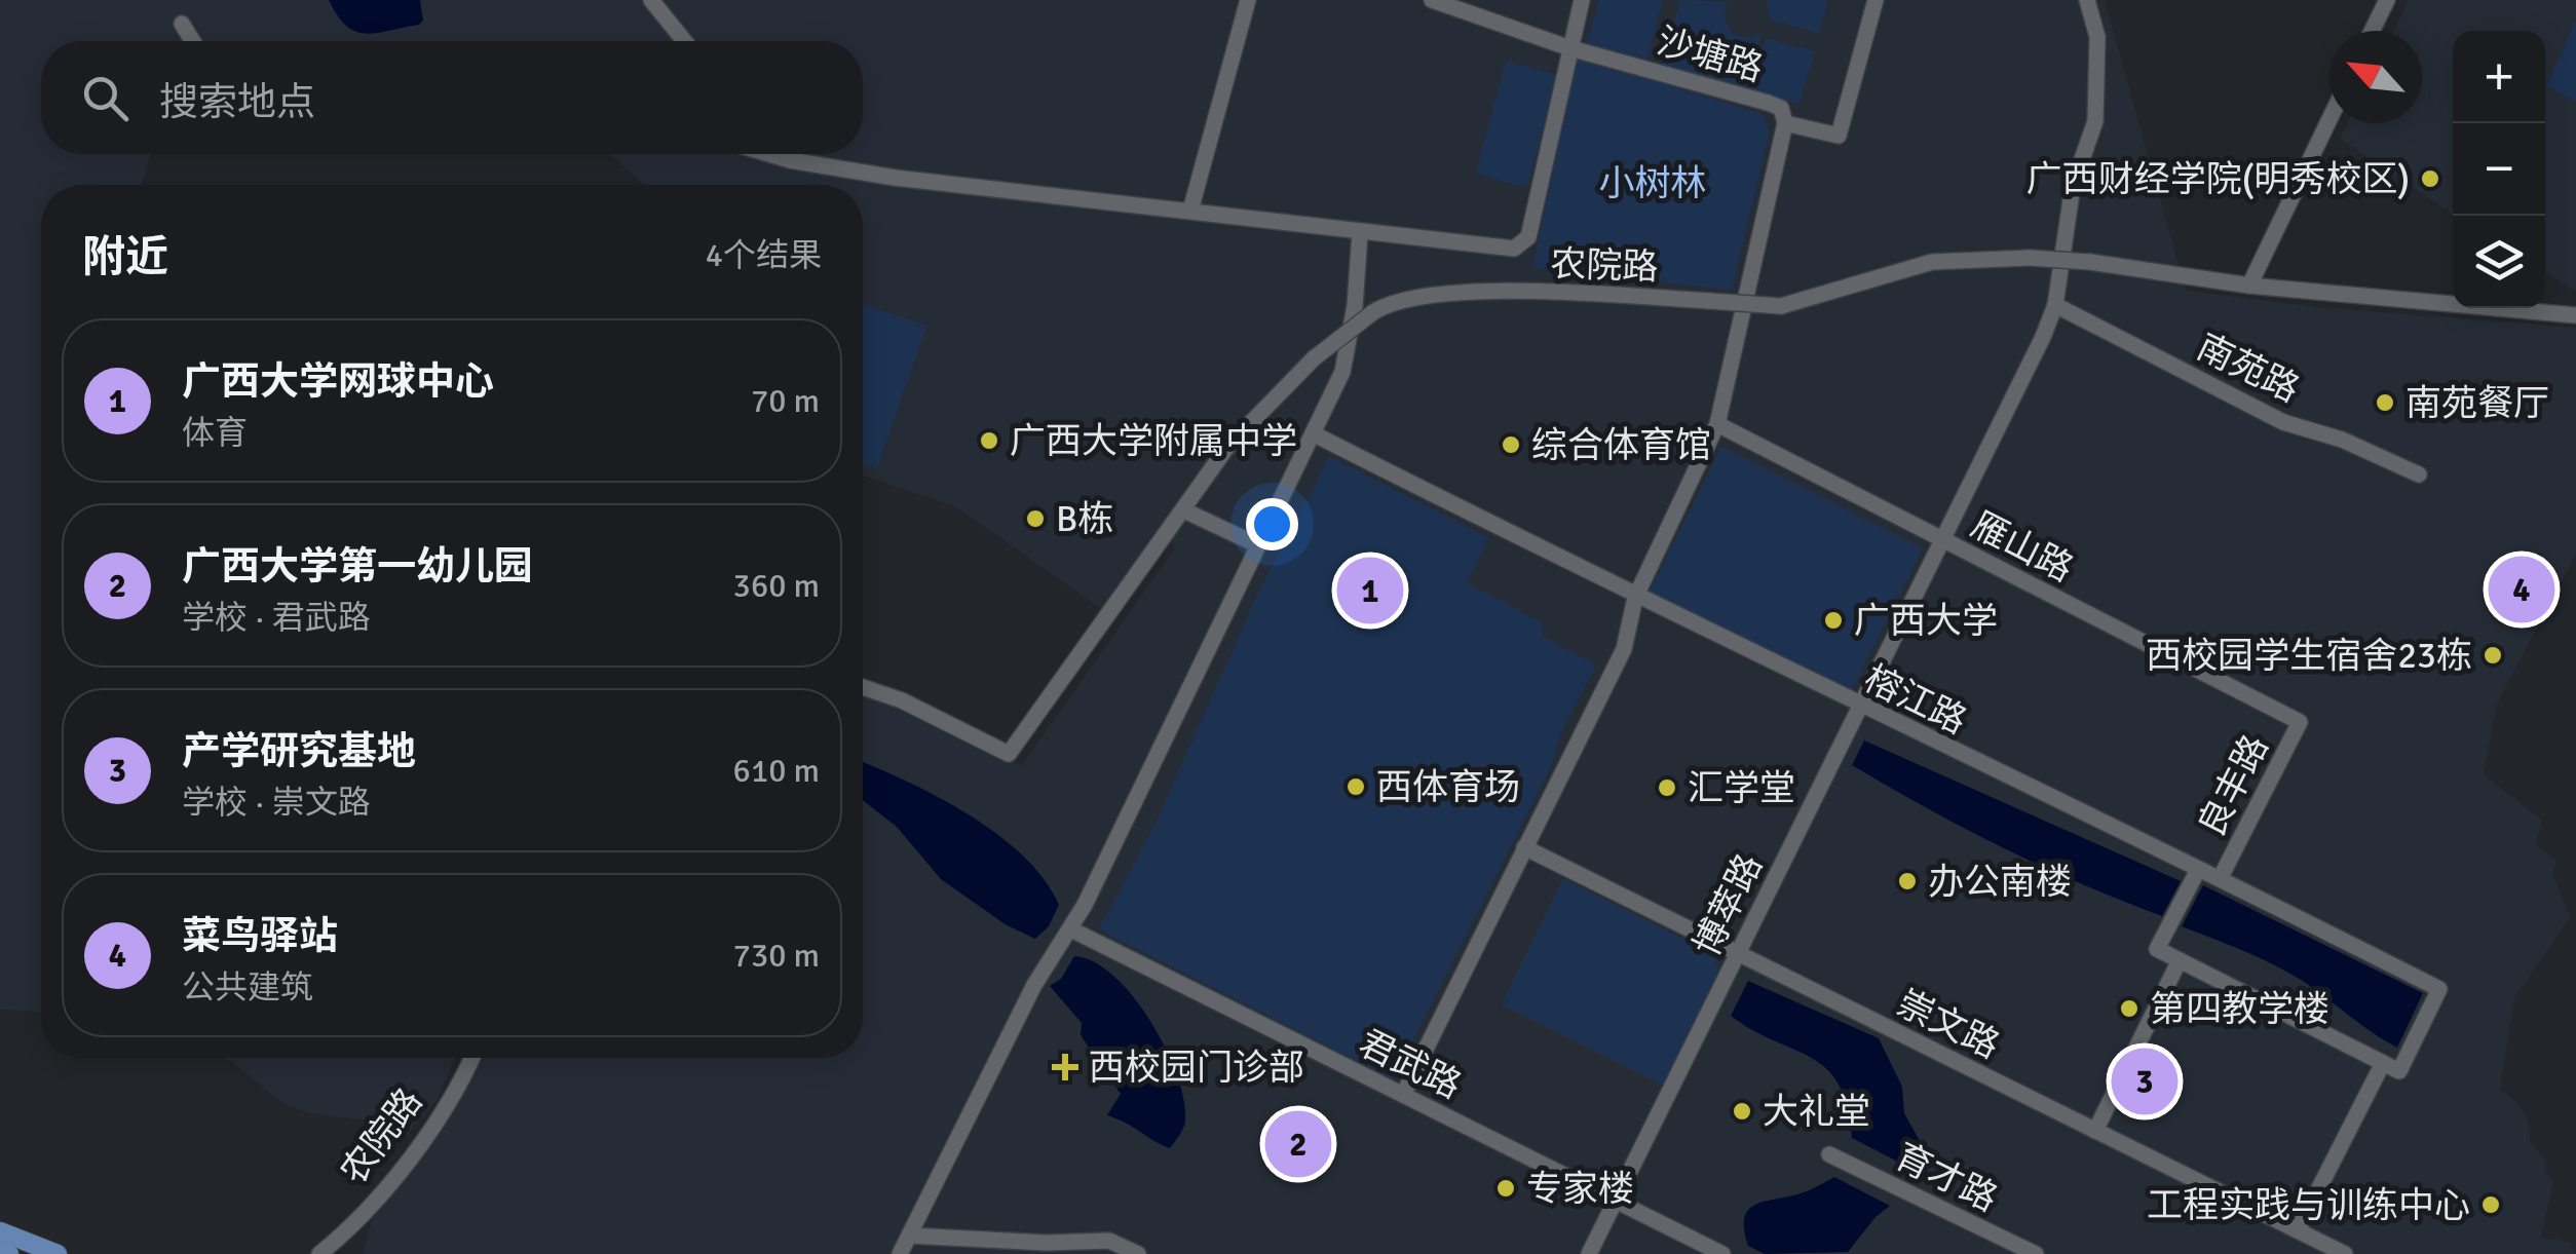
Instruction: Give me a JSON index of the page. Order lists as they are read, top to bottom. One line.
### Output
{"streets":{"street":["沙塘路","农院路","南苑路","雁山路","榕江路","良丰路","博萃路","崇文路","君武路","育才路"]},"crossings":[["南苑路","博萃路"],["雁山路","良丰路"],["雁山路","博萃路"],["榕江路","良丰路"],["榕江路","博萃路"],["博萃路","崇文路"],["博萃路","君武路"]],"parks":["小树林"],"places":{"other":["广西财经学院(明秀校区)","南苑餐厅","广西大学附属中学","综合体育馆","B栋","广西大学","西校园学生宿舍23栋","西体育场","汇学堂","办公南楼","第四教学楼","大礼堂","专家楼","工程实践与训练中心"],"health":["西校园门诊部"]},"north":"top left","page":{"map_buttons":["+","−"],"search":"搜索地点","heading":["附近","4个结果"],"list":[{"mark":"1","name":"广西大学网球中心","note":"体育","value":"70 m"},{"mark":"2","name":"广西大学第一幼儿园","note":"学校 · 君武路","value":"360 m"},{"mark":"3","name":"产学研究基地","note":"学校 · 崇文路","value":"610 m"},{"mark":"4","name":"菜鸟驿站","note":"公共建筑","value":"730 m"}],"pins":["4","1","3","2"]}}
